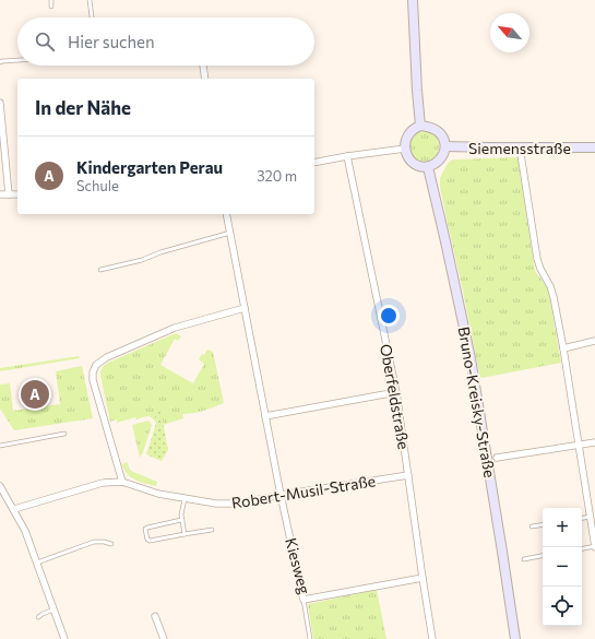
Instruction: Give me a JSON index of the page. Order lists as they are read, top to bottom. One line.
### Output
{"streets":{"street":["Siemensstraße","Oberfeldstraße","Bruno-Kreisky-Straße","Robert-Musil-Straße","Kiesweg"]},"crossings":[["Siemensstraße","Bruno-Kreisky-Straße"],["Oberfeldstraße","Robert-Musil-Straße"],["Oberfeldstraße","Kiesweg"],["Robert-Musil-Straße","Kiesweg"]],"north":"top left","page":{"search":"Hier suchen","heading":"In der Nähe","list":[{"mark":"A","name":"Kindergarten Perau","note":"Schule","value":"320 m"}],"pins":"A","map_buttons":["+","−"]}}
